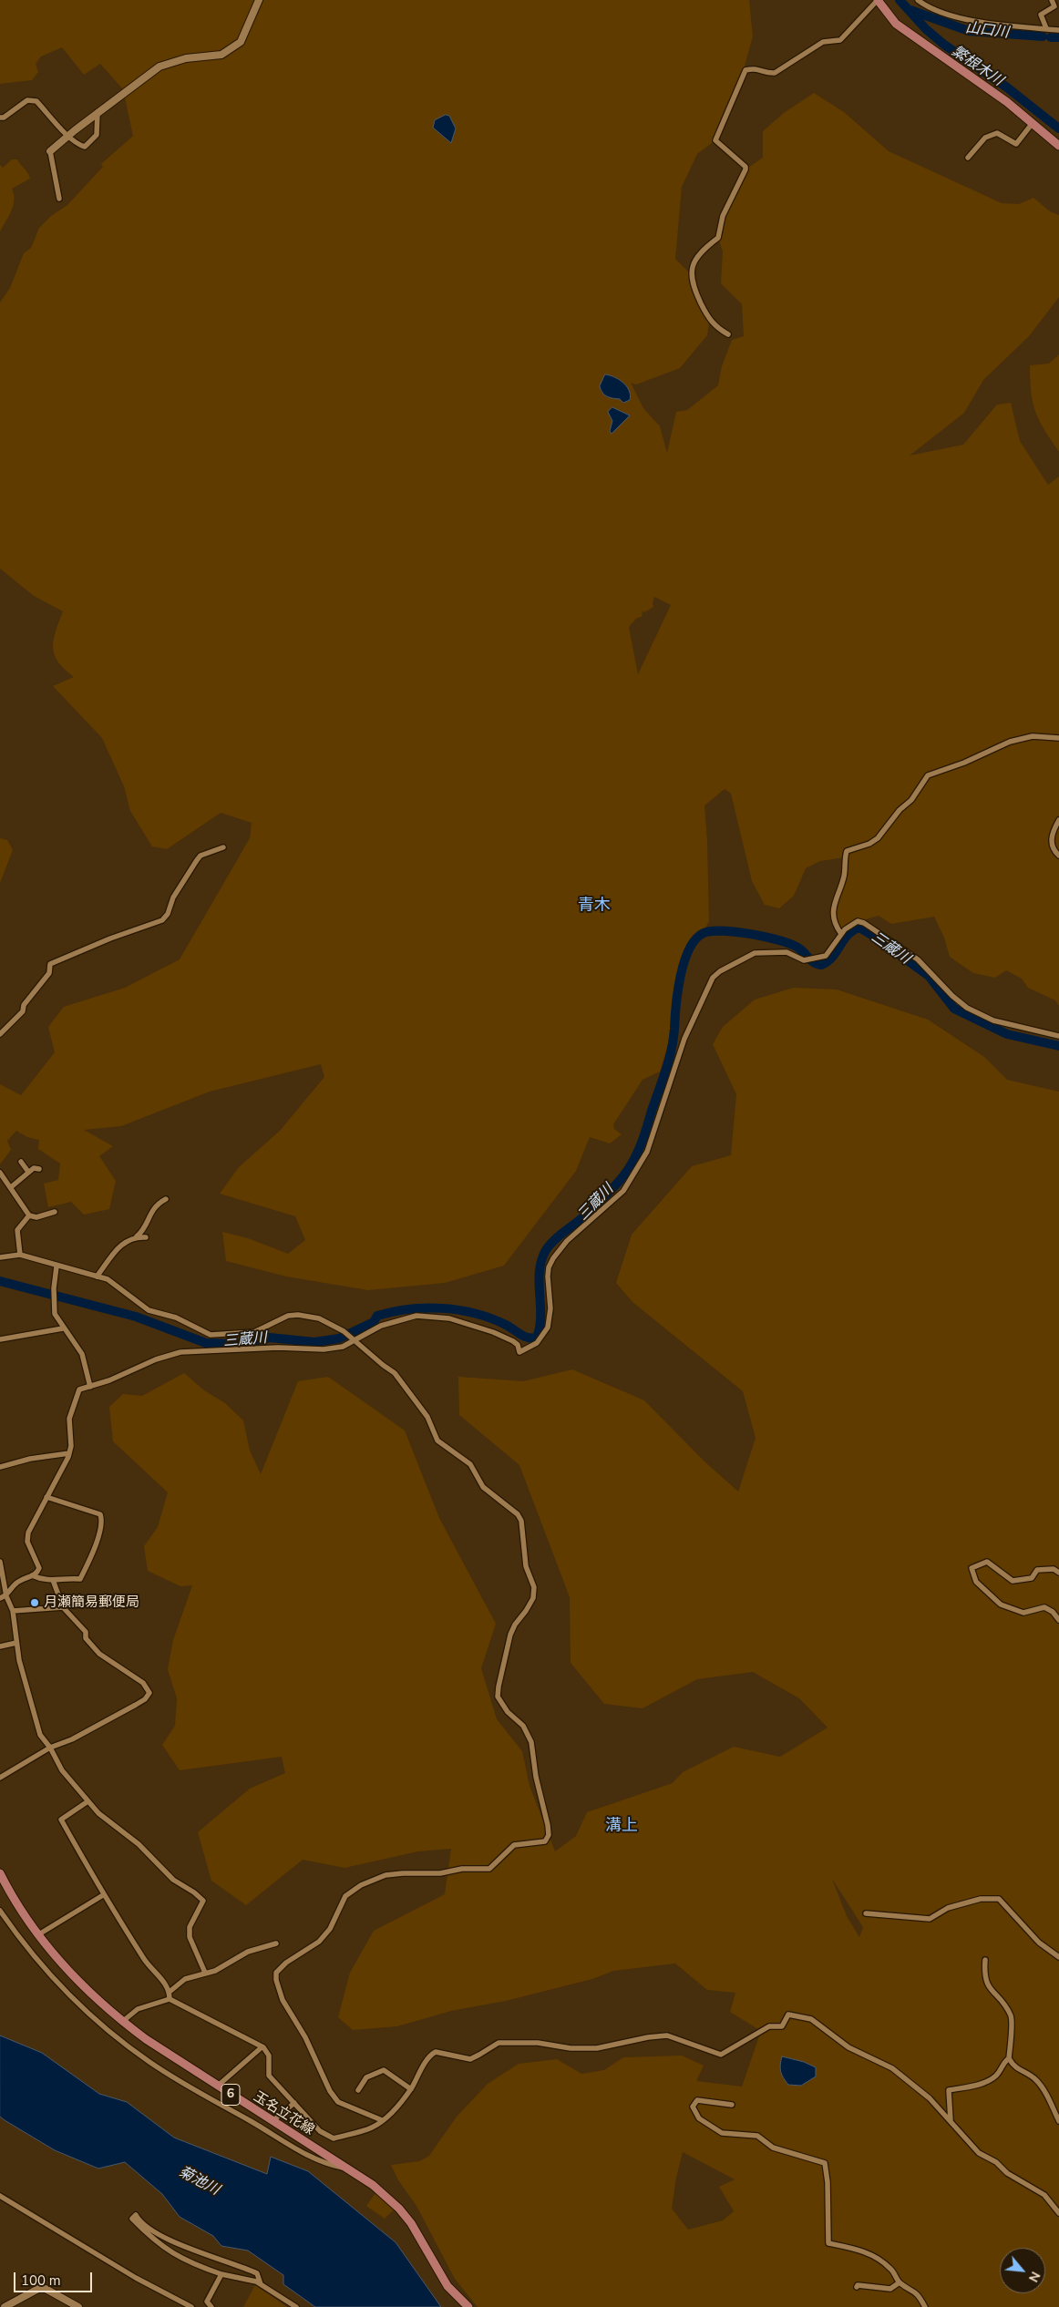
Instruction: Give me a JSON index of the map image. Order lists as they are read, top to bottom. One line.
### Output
{"streets":{"main road":["6","玉名立花線"]},"districts":["青木","溝上"],"water":["山口川","繁根木川","三蔵川","菊池川"],"places":["月瀬簡易郵便局"],"scale_bar":"100 m","north":"bottom right"}
